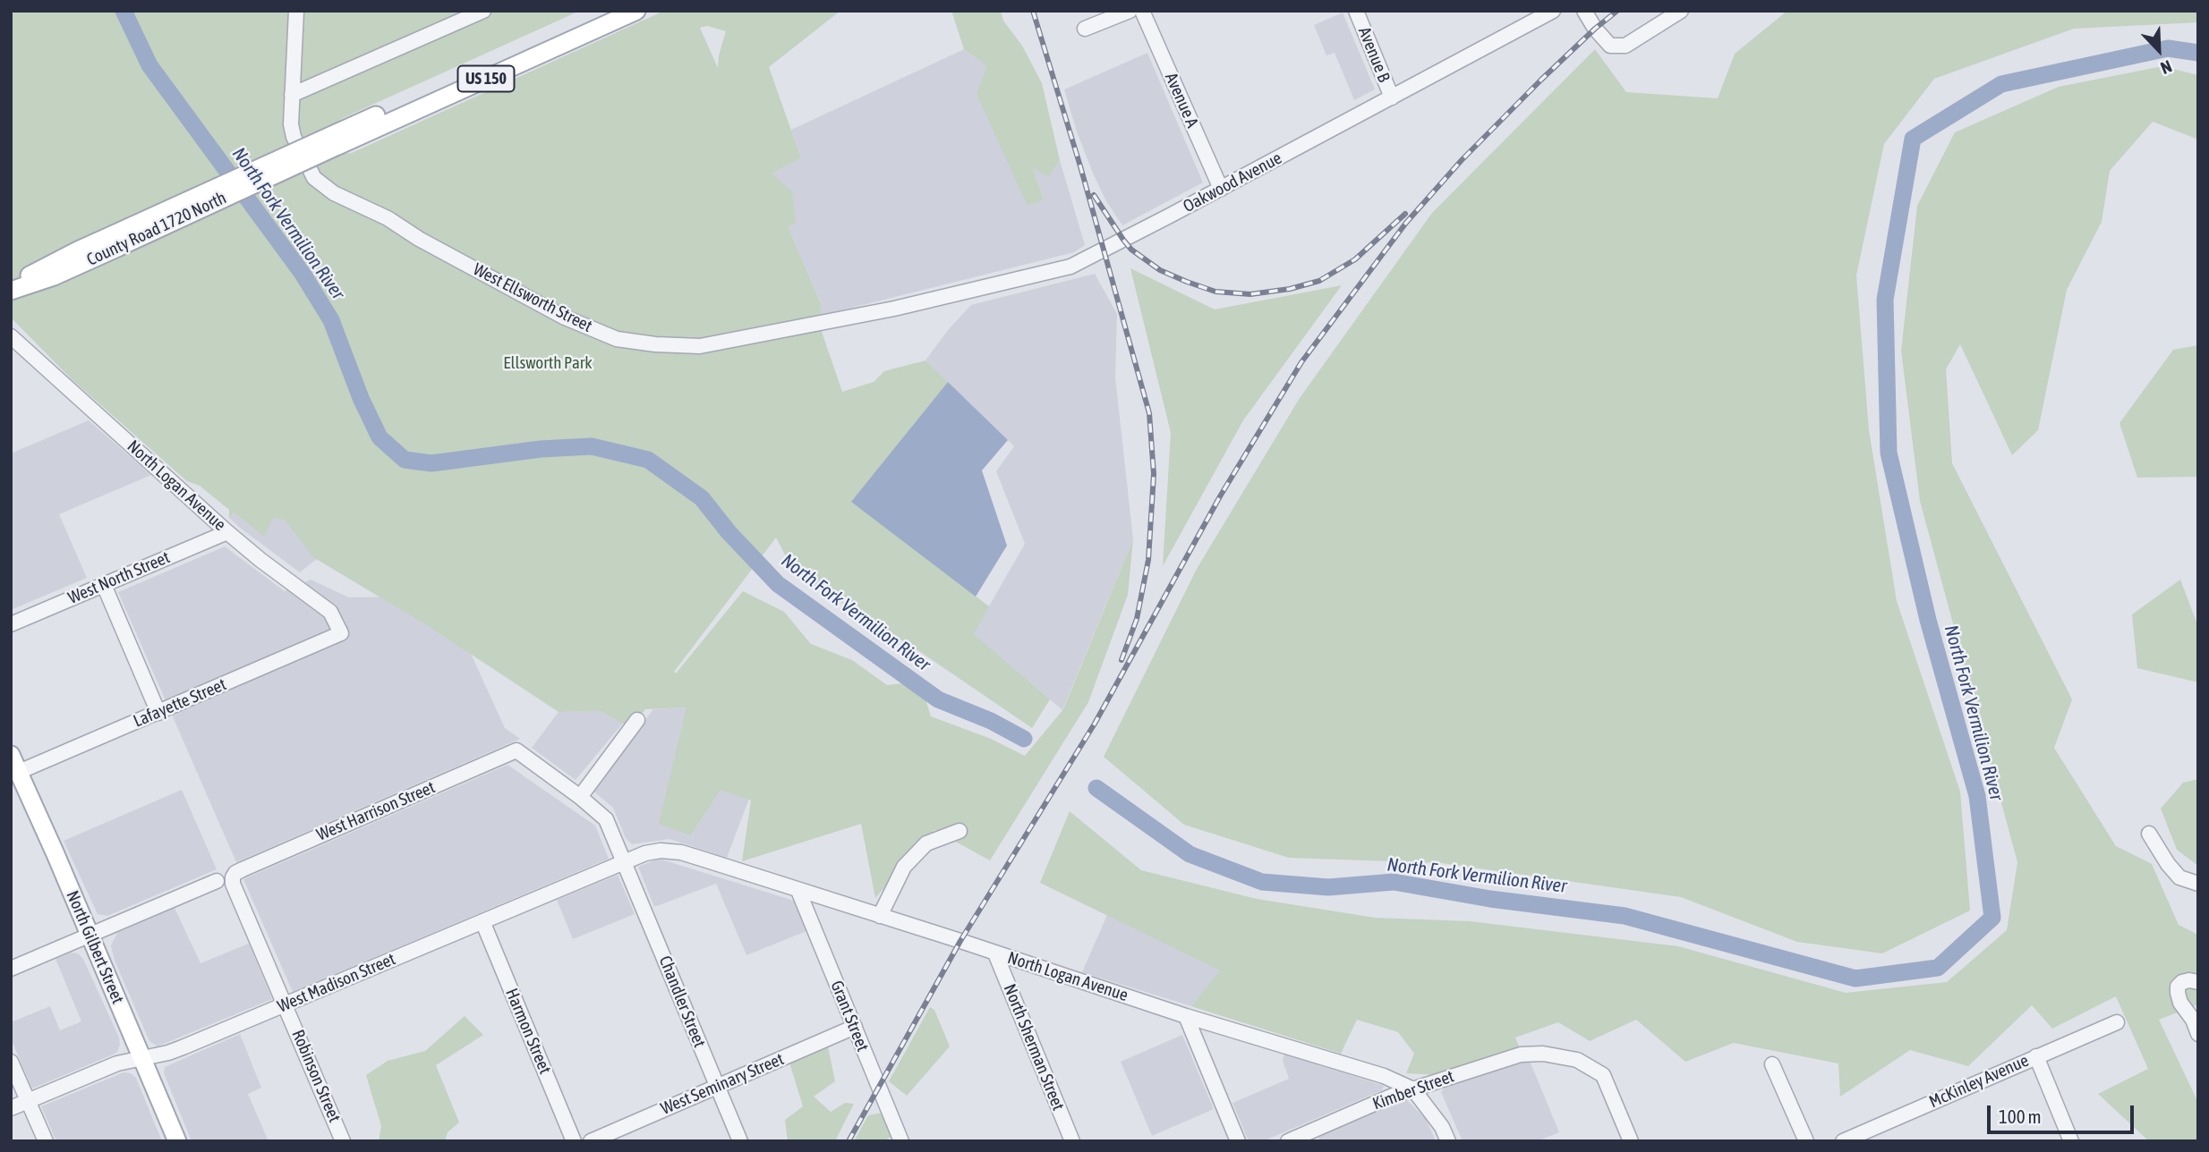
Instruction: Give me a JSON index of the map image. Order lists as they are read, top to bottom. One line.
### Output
{"streets":{"main road":["US 150","County Road 1720 North","North Gilbert Street"],"street":["Avenue B","Avenue A","Oakwood Avenue","West Ellsworth Street","North Logan Avenue","West North Street","Lafayette Street","West Harrison Street","West Madison Street","Chandler Street","Grant Street","Harmon Street","North Sherman Street","Robinson Street","McKinley Avenue","West Seminary Street","Kimber Street"]},"crossings":[["Avenue B","Oakwood Avenue"],["US 150","County Road 1720 North"],["Avenue A","Oakwood Avenue"],["Oakwood Avenue","West Ellsworth Street"],["North Logan Avenue","West North Street"],["North Logan Avenue","Lafayette Street"],["North Logan Avenue","West Madison Street"],["North Logan Avenue","Grant Street"],["North Logan Avenue","North Sherman Street"],["North Logan Avenue","Kimber Street"],["Lafayette Street","North Gilbert Street"],["West Harrison Street","Robinson Street"],["North Gilbert Street","West Madison Street"],["West Madison Street","Chandler Street"],["West Madison Street","Harmon Street"],["West Madison Street","Robinson Street"],["Chandler Street","West Seminary Street"],["Grant Street","West Seminary Street"]],"water":["North Fork Vermilion River"],"parks":["Ellsworth Park"],"scale_bar":"100 m","north":"bottom right"}
